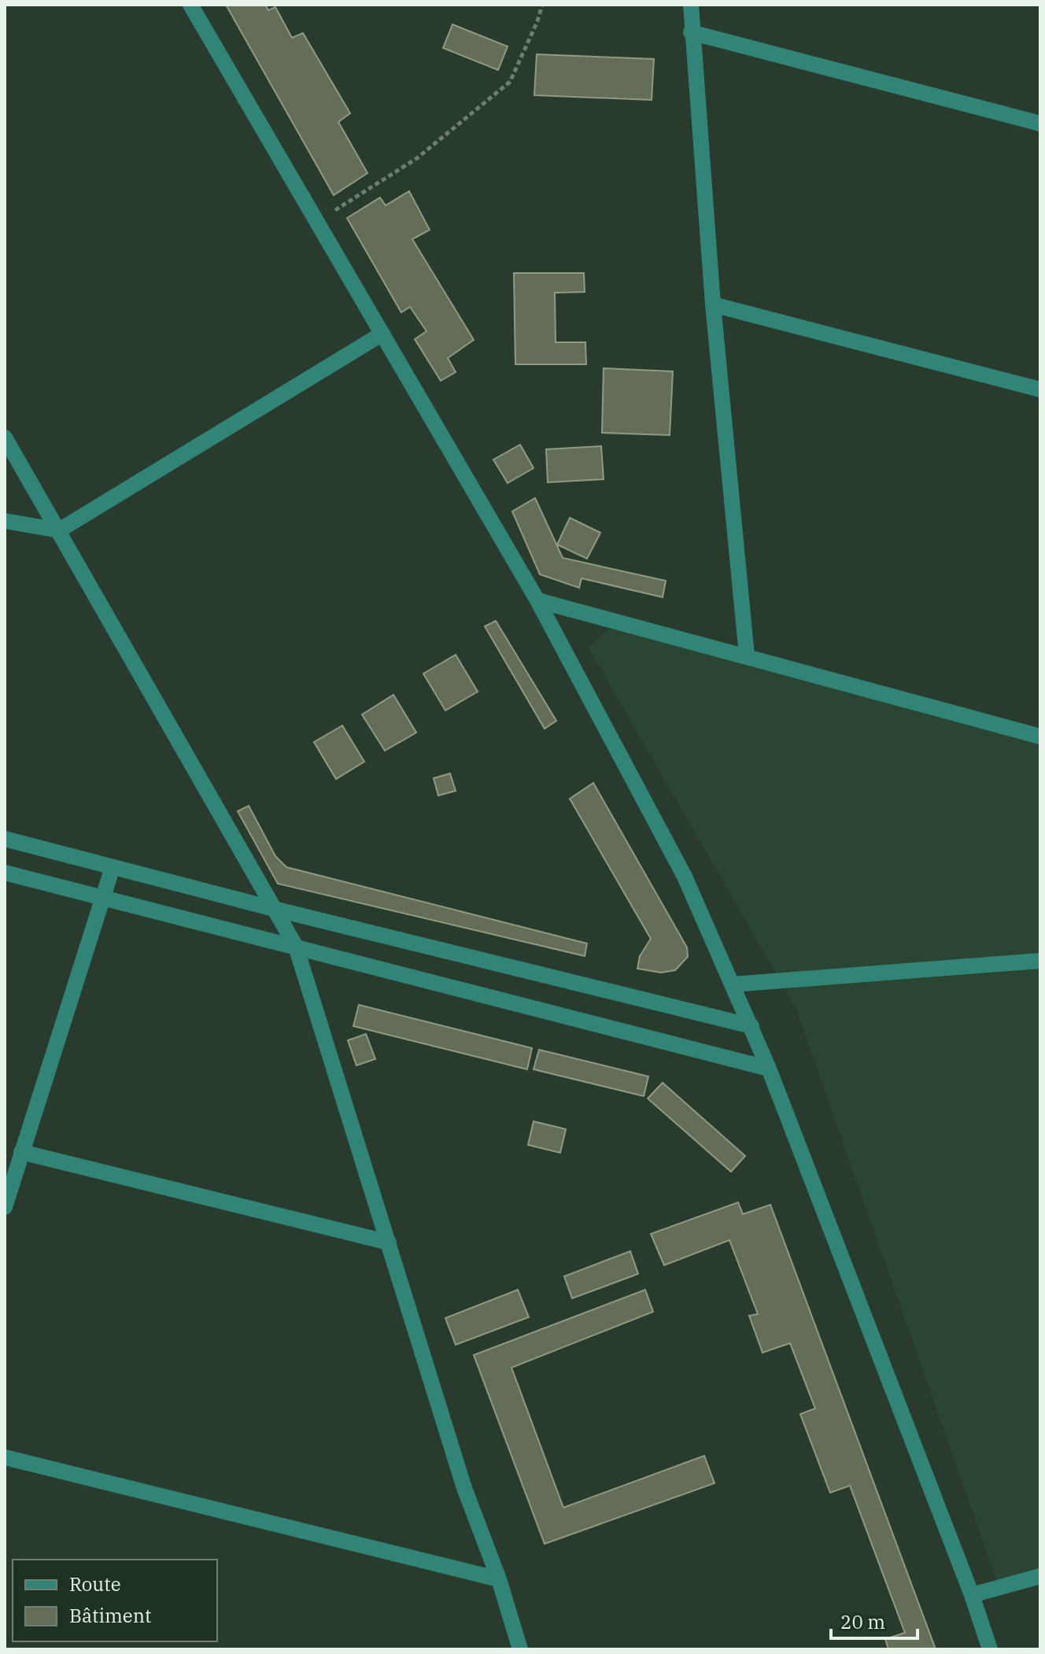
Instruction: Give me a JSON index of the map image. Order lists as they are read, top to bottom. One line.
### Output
{"legend":["Route","Bâtiment"],"scale_bar":"20 m"}
